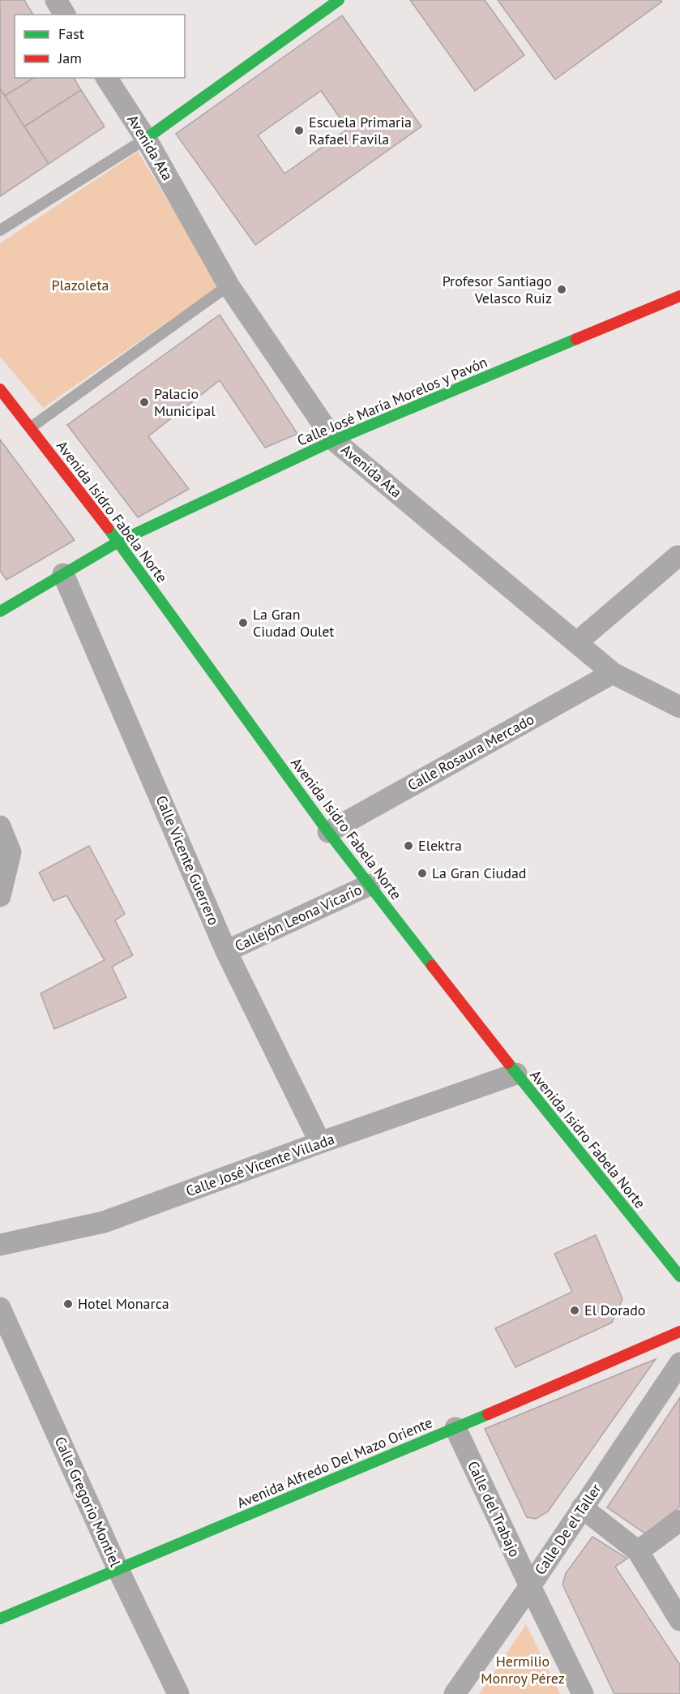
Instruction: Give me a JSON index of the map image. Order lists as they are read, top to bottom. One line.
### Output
{"streets":{"street":["Avenida Ata","Calle José María Morelos y Pavón","Avenida Isidro Fabela Norte","Calle Rosaura Mercado","Calle Vicente Guerrero","Callejón Leona Vicario","Calle José Vicente Villada","Avenida Alfredo Del Mazo Oriente","Calle Gregorio Montiel","Calle del Trabajo","Calle De el Taller"]},"crossings":[["Avenida Ata","Calle José María Morelos y Pavón"],["Avenida Ata","Calle Rosaura Mercado"],["Calle José María Morelos y Pavón","Avenida Isidro Fabela Norte"],["Calle José María Morelos y Pavón","Calle Vicente Guerrero"],["Avenida Isidro Fabela Norte","Calle Rosaura Mercado"],["Avenida Isidro Fabela Norte","Callejón Leona Vicario"],["Avenida Isidro Fabela Norte","Calle José Vicente Villada"],["Calle Vicente Guerrero","Callejón Leona Vicario"],["Calle Vicente Guerrero","Calle José Vicente Villada"],["Avenida Alfredo Del Mazo Oriente","Calle Gregorio Montiel"],["Avenida Alfredo Del Mazo Oriente","Calle del Trabajo"],["Calle del Trabajo","Calle De el Taller"]],"parks":["Plazoleta","Hermilio Monroy Pérez"],"places":["Escuela Primaria Rafael Favila","Profesor Santiago Velasco Ruiz","Palacio Municipal","La Gran Ciudad Oulet","Elektra","La Gran Ciudad","Hotel Monarca","El Dorado"],"legend":["Fast","Jam"]}
